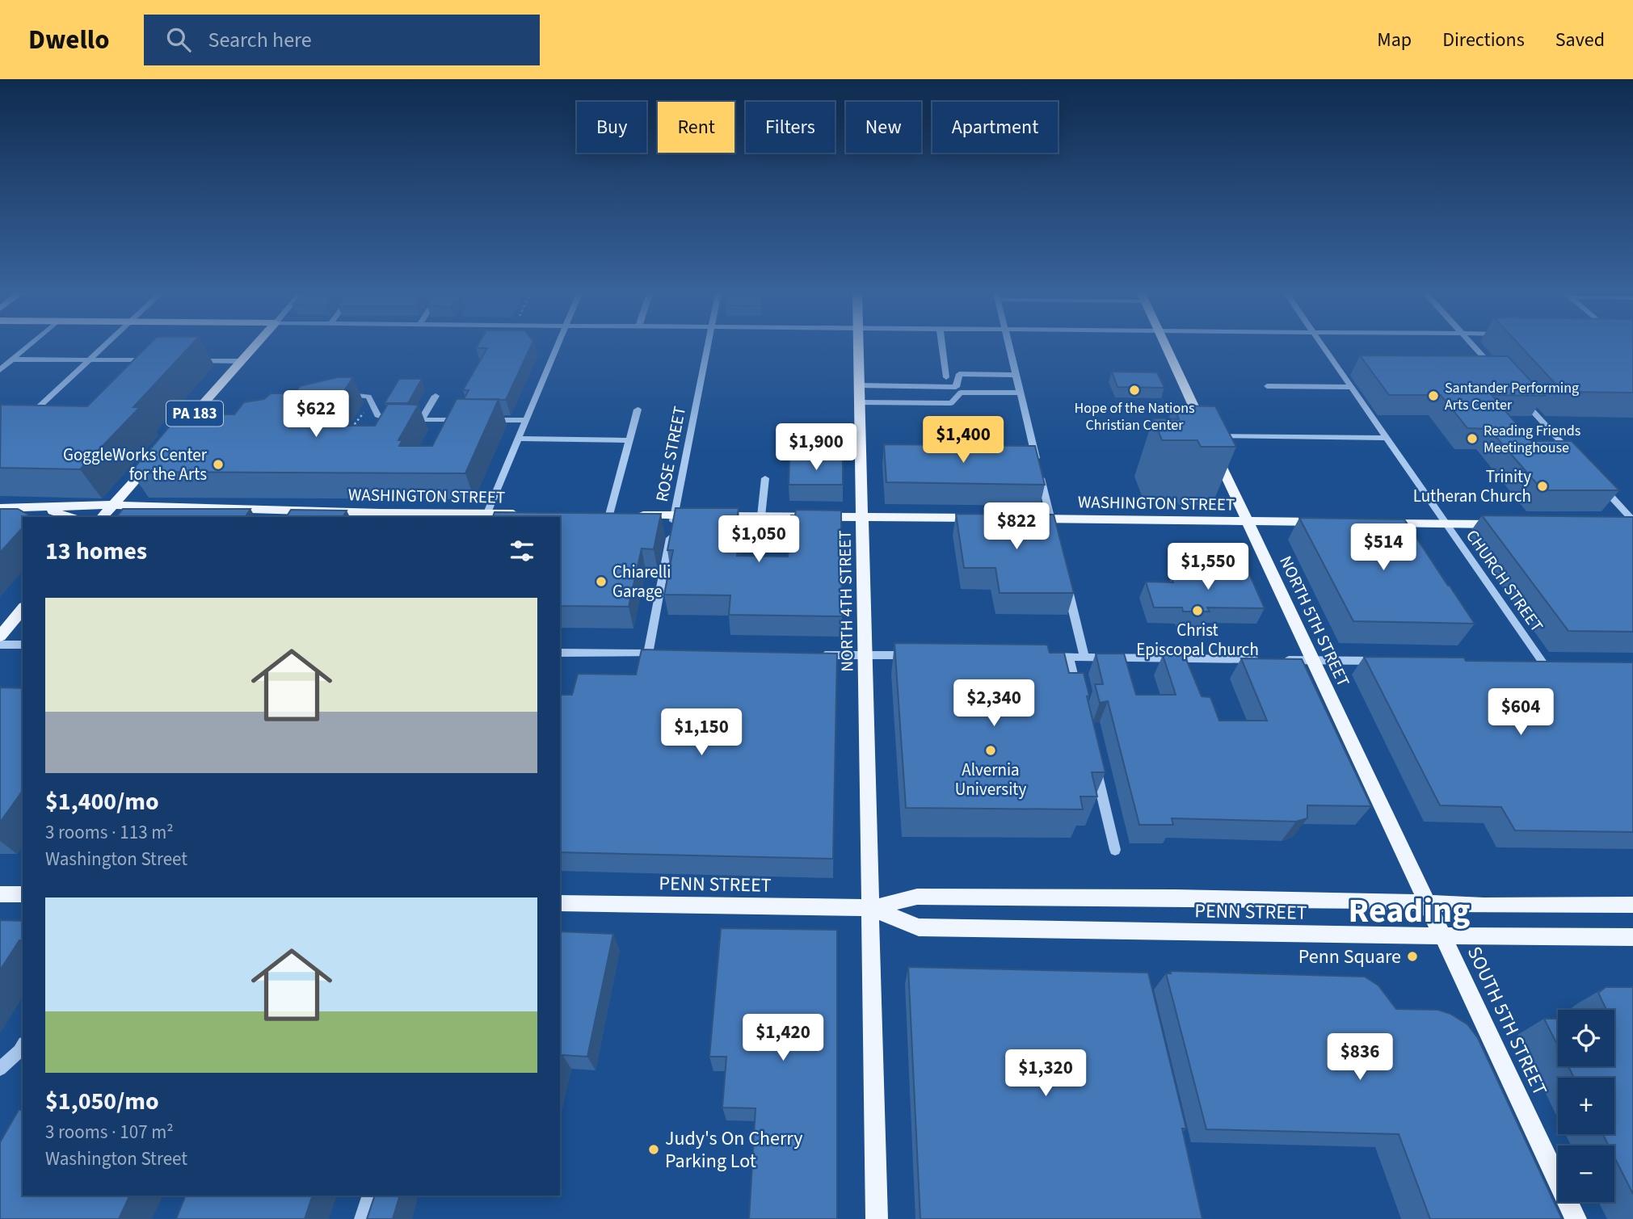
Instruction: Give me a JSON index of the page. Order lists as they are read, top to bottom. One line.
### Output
{"streets":{"main road":["PA 183","WASHINGTON STREET","NORTH 4TH STREET","NORTH 5TH STREET","PENN STREET","SOUTH 5TH STREET"],"street":["ROSE STREET","CHURCH STREET"]},"crossings":[["WASHINGTON STREET","NORTH 5TH STREET"],["NORTH 4TH STREET","PENN STREET"],["NORTH 5TH STREET","PENN STREET"],["NORTH 5TH STREET","SOUTH 5TH STREET"],["PENN STREET","SOUTH 5TH STREET"]],"districts":["Reading"],"places":["Hope of the Nations Christian Center","Santander Performing Arts Center","Reading Friends Meetinghouse","GoggleWorks Center for the Arts","Trinity Lutheran Church","Chiarelli Garage","Christ Episcopal Church","Alvernia University","Penn Square","Judy's On Cherry Parking Lot"],"page":{"header":"Dwello","search":"Search here","nav":["Map","Directions","Saved"],"chip":["Buy","Rent","Filters","New","Apartment"],"price":["$622","$1,400","$1,900","$822","$1,050","$514","$1,550","$2,340","$604","$1,150","$1,420","$836","$1,320"],"heading":"13 homes","list":[{"name":"$1,400/mo","note":"3 rooms · 113 m² · Washington Street"},{"name":"$1,050/mo","note":"3 rooms · 107 m² · Washington Street"}],"map_buttons":["+","−"]}}
